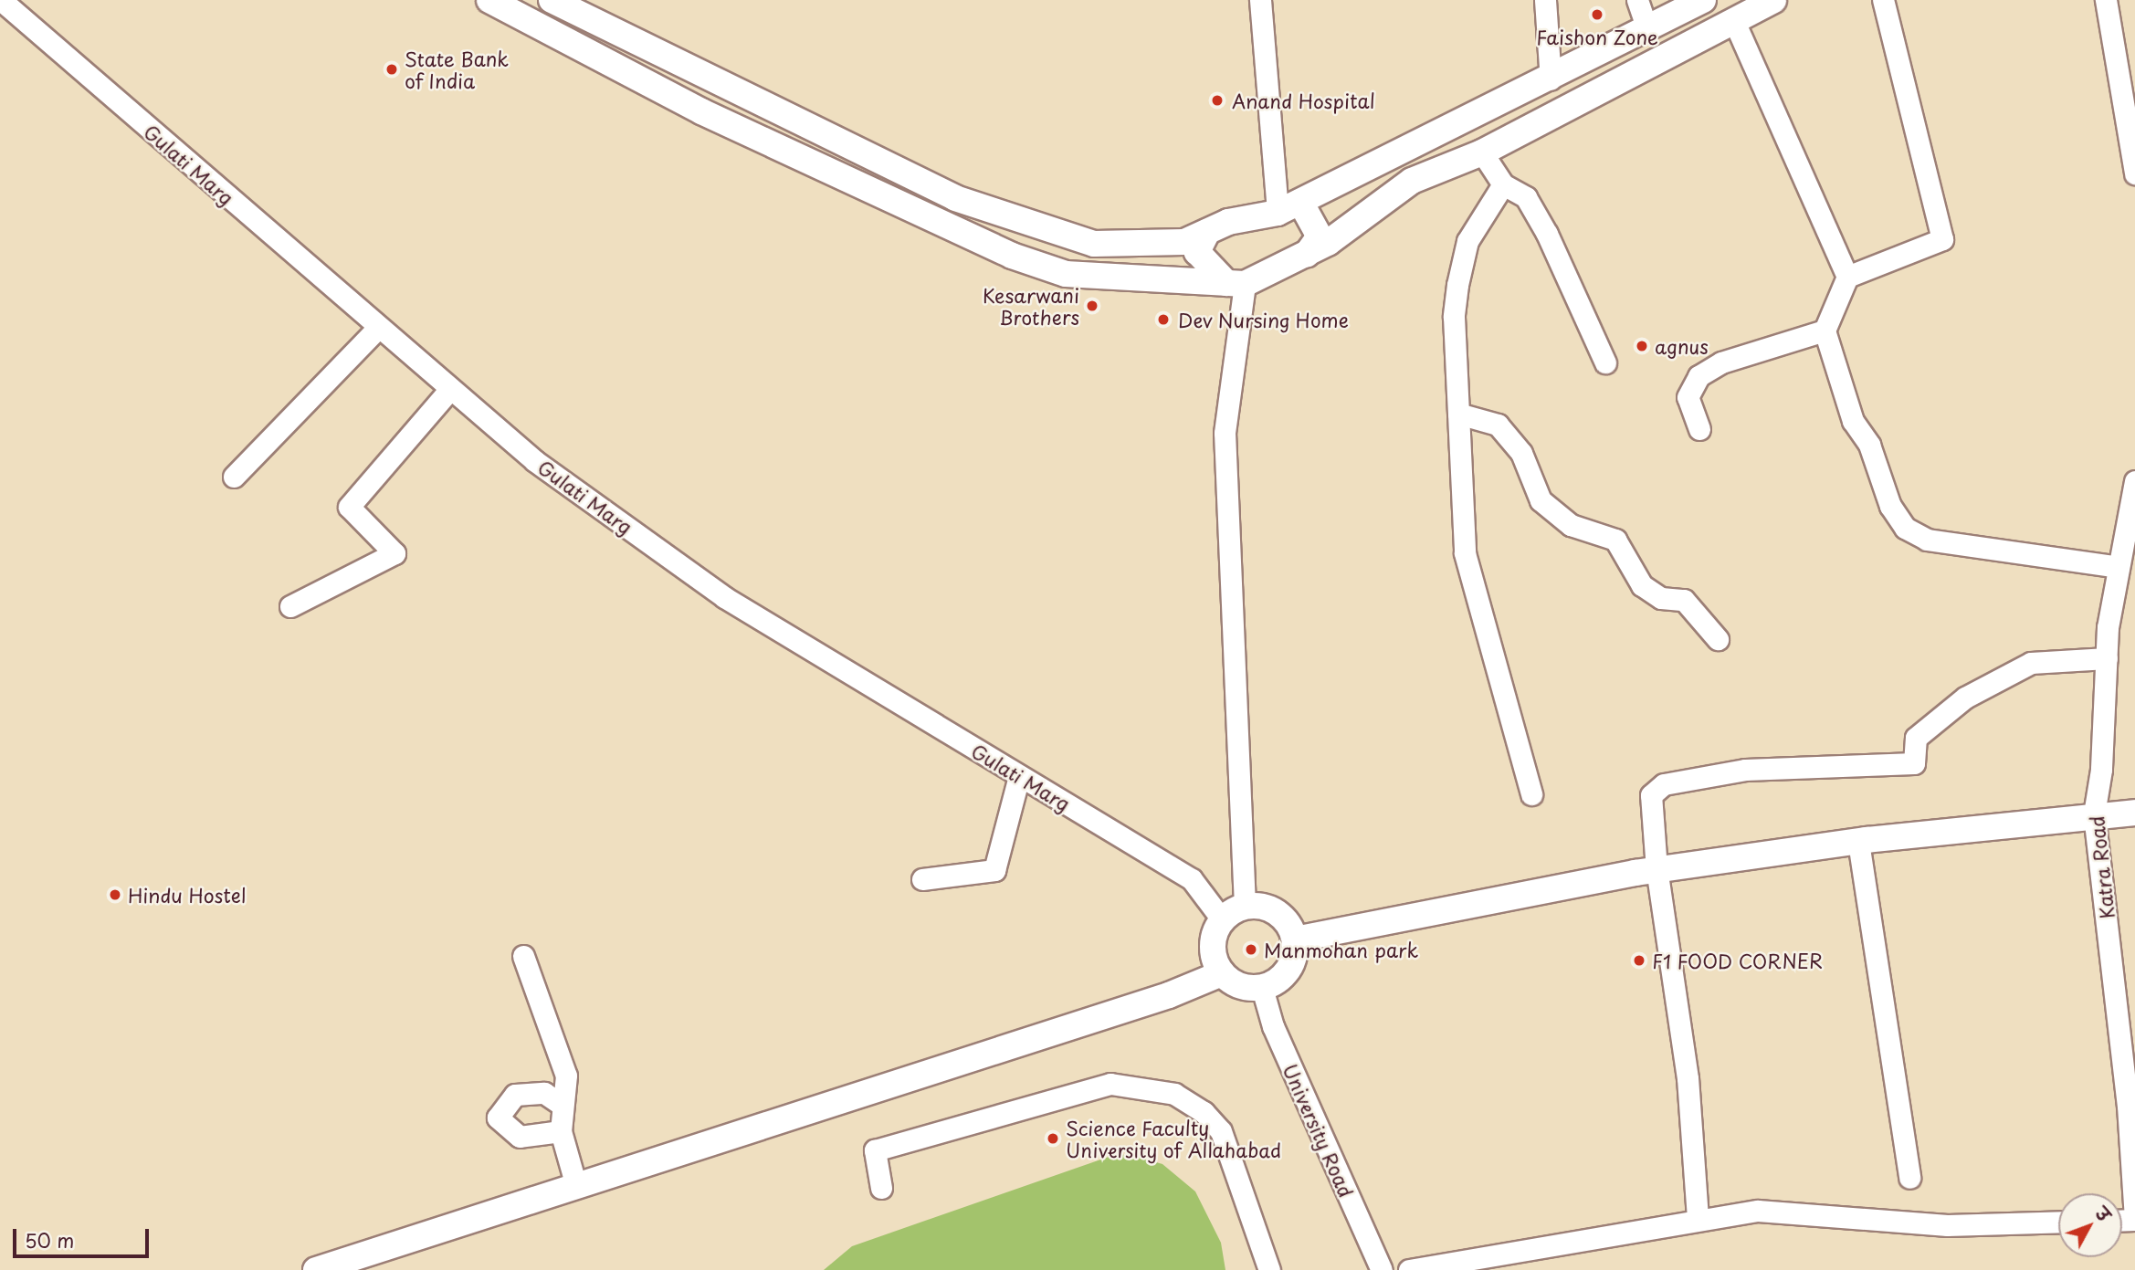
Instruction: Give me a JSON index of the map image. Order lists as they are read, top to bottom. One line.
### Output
{"streets":{"street":["Gulati Marg","Katra Road","University Road"]},"crossings":[["Gulati Marg","University Road"]],"places":["Faishon Zone","State Bank of India","Anand Hospital","Kesarwani Brothers","Dev Nursing Home","agnus","Hindu Hostel","Manmohan park","F1 FOOD CORNER","Science Faculty University of Allahabad"],"scale_bar":"50 m","north":"top right"}
